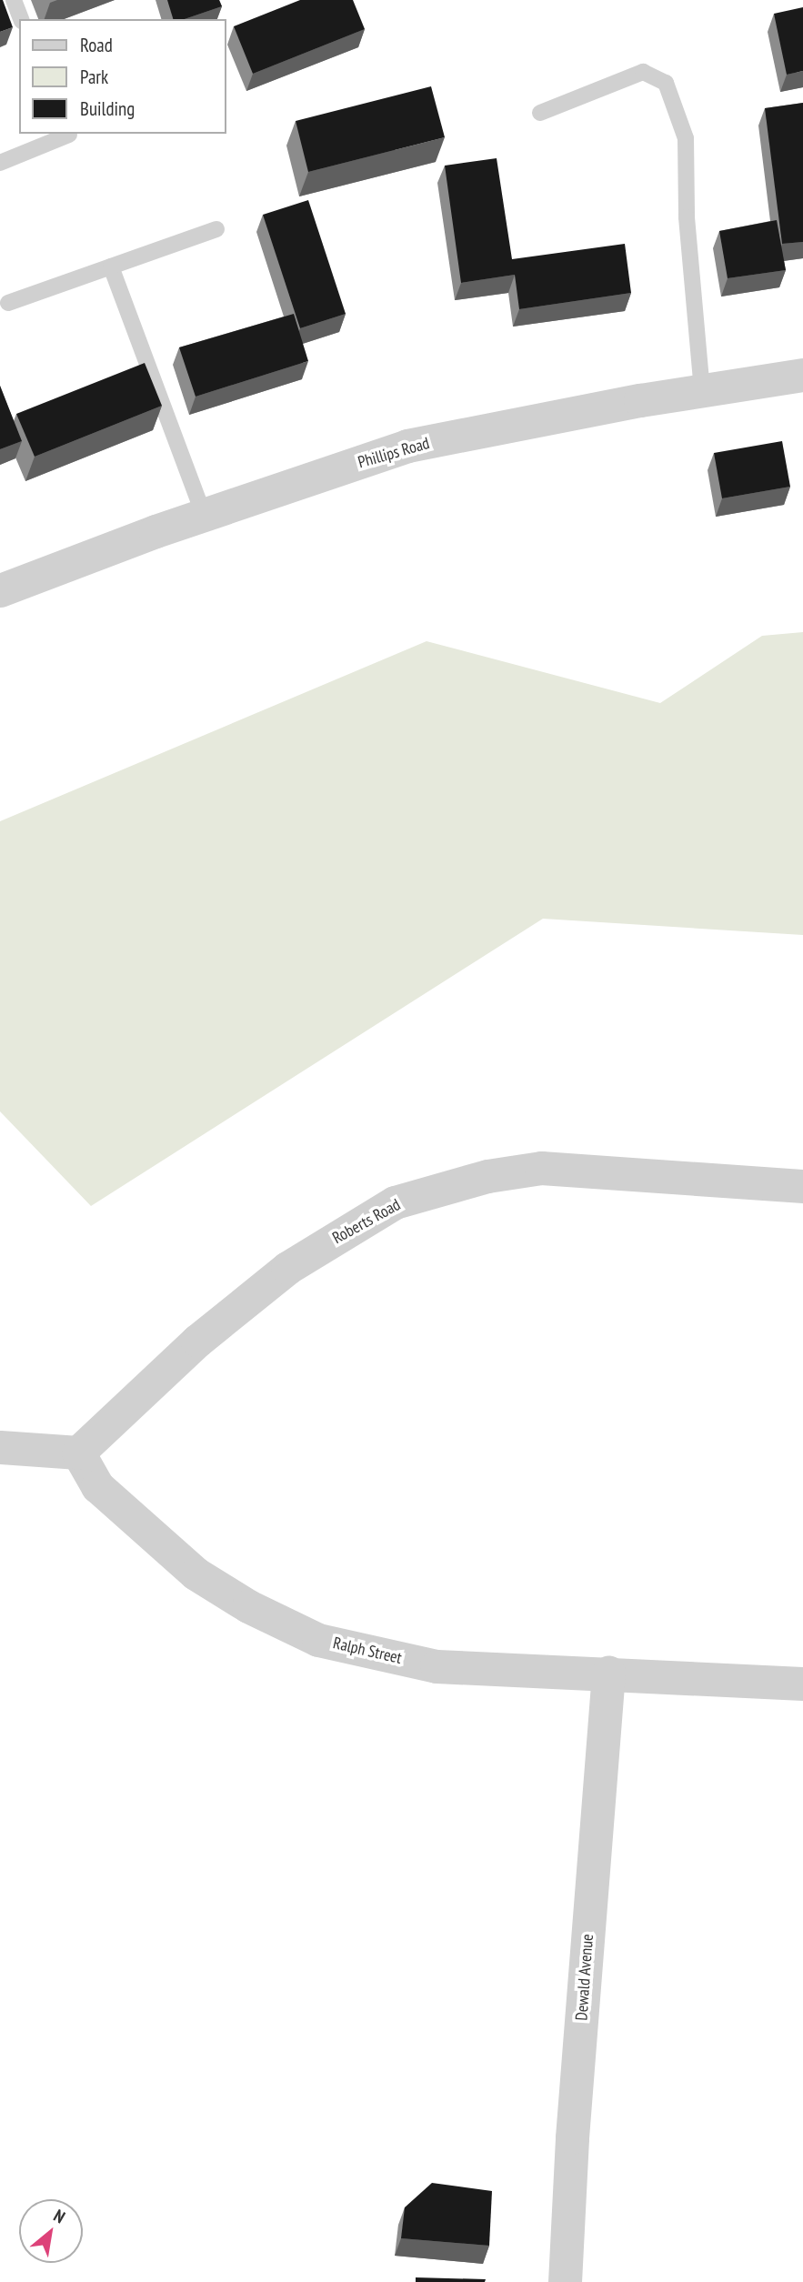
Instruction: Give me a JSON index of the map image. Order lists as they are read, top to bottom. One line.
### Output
{"streets":{"street":["Phillips Road","Roberts Road","Ralph Street","Dewald Avenue"]},"crossings":[["Roberts Road","Ralph Street"],["Ralph Street","Dewald Avenue"]],"legend":["Road","Park","Building"],"north":"top right"}
